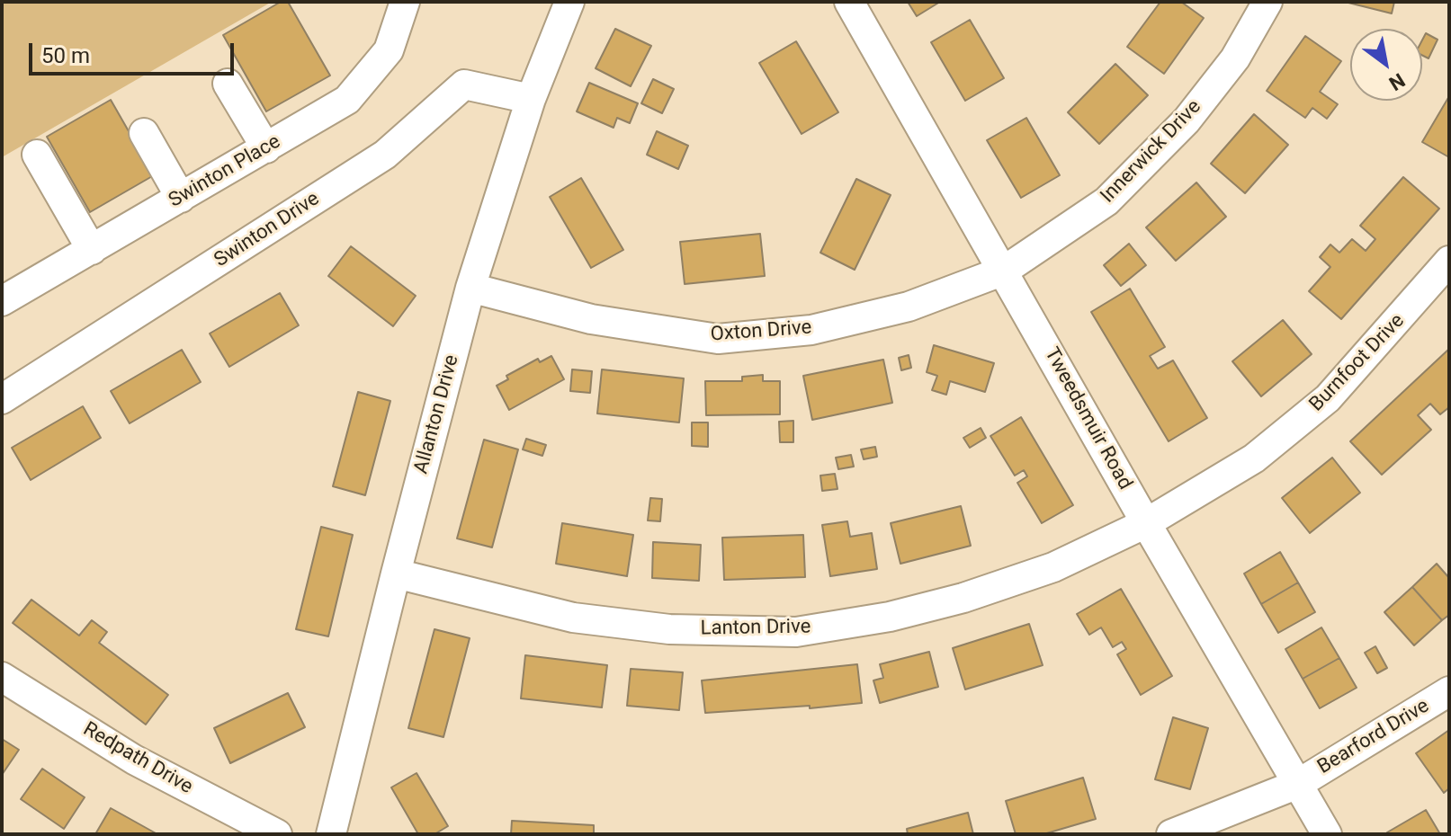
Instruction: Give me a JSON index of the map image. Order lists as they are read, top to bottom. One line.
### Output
{"streets":{"street":["Innerwick Drive","Swinton Place","Swinton Drive","Oxton Drive","Burnfoot Drive","Allanton Drive","Tweedsmuir Road","Lanton Drive","Bearford Drive","Redpath Drive"]},"crossings":[["Innerwick Drive","Oxton Drive"],["Innerwick Drive","Tweedsmuir Road"],["Swinton Drive","Allanton Drive"],["Oxton Drive","Allanton Drive"],["Oxton Drive","Tweedsmuir Road"],["Burnfoot Drive","Tweedsmuir Road"],["Burnfoot Drive","Lanton Drive"],["Allanton Drive","Lanton Drive"],["Tweedsmuir Road","Lanton Drive"],["Tweedsmuir Road","Bearford Drive"]],"scale_bar":"50 m","north":"bottom right"}
